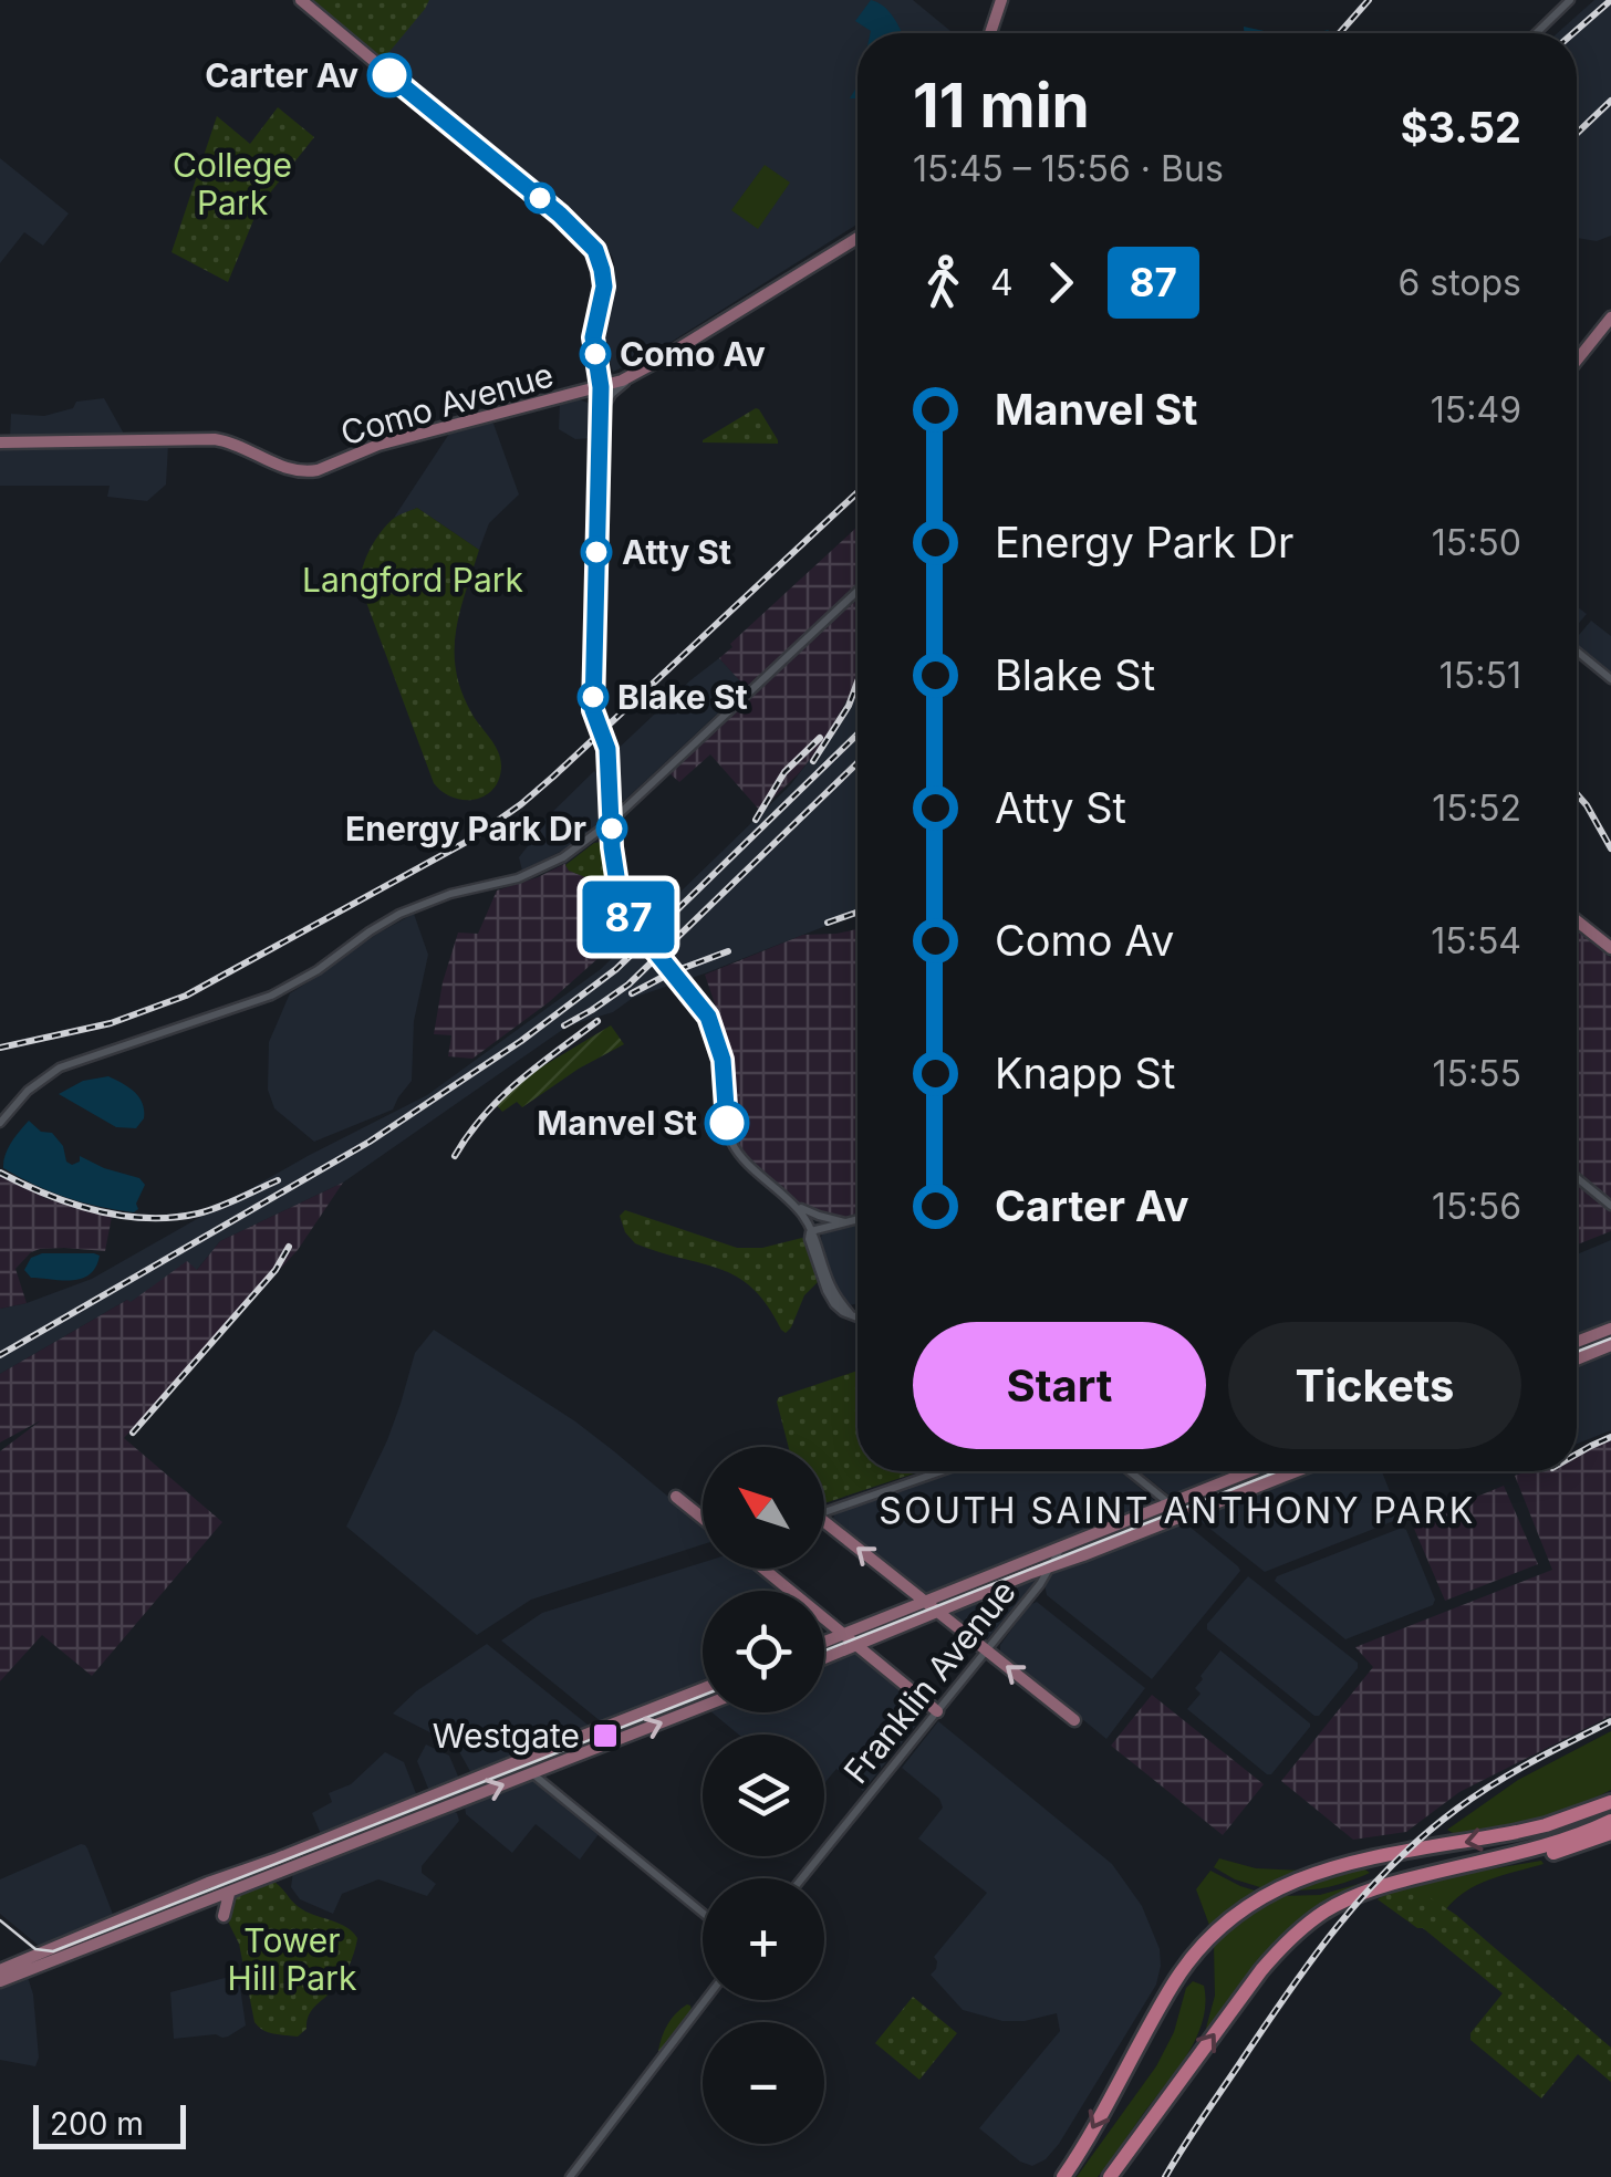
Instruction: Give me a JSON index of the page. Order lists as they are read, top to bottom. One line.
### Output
{"streets":{"main road":["Como Avenue"],"street":["Franklin Avenue"]},"districts":["SOUTH SAINT ANTHONY PARK"],"parks":["College Park","Langford Park","Tower Hill Park"],"places":{"other":["Carter Av","Como Av","Atty St","Blake St","Energy Park Dr","Manvel St"],"transit":["Westgate"]},"lines":["bus line 87"],"scale_bar":"200 m","north":"top left","page":{"on_map":"87","heading":["11 min","15:45 – 15:56 · Bus","$3.52"],"legs":["4","87","6 stops"],"list":[{"name":"Manvel St","value":"15:49"},{"name":"Energy Park Dr","value":"15:50"},{"name":"Blake St","value":"15:51"},{"name":"Atty St","value":"15:52"},{"name":"Como Av","value":"15:54"},{"name":"Knapp St","value":"15:55"},{"name":"Carter Av","value":"15:56"}],"buttons":["Start","Tickets"],"map_buttons":["+","−"],"scale":"200 m"}}
